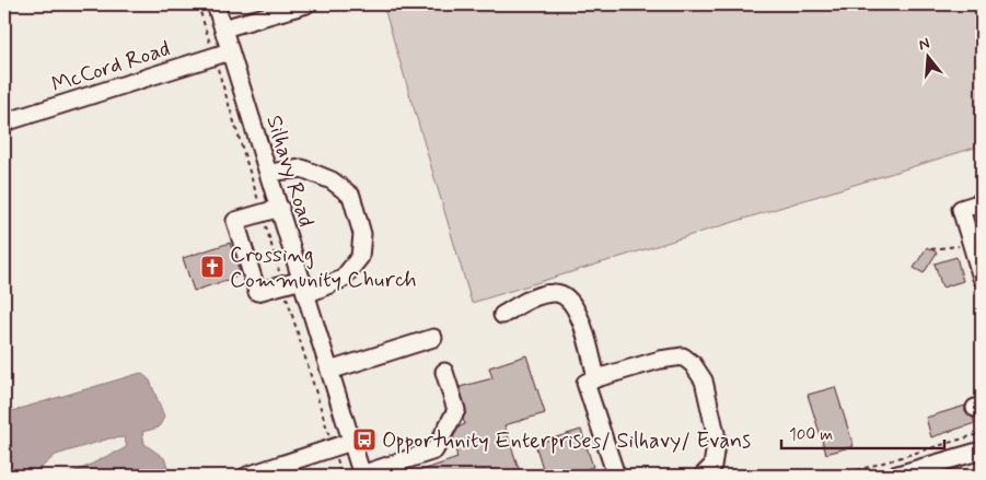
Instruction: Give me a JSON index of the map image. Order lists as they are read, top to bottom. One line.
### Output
{"streets":{"street":["McCord Road","Silhavy Road"]},"crossings":[["McCord Road","Silhavy Road"]],"places":{"church":["Crossing Community Church"],"bus stop":["Opportunity Enterprises/ Silhavy/ Evans"]},"scale_bar":"100 m","north":"top"}
